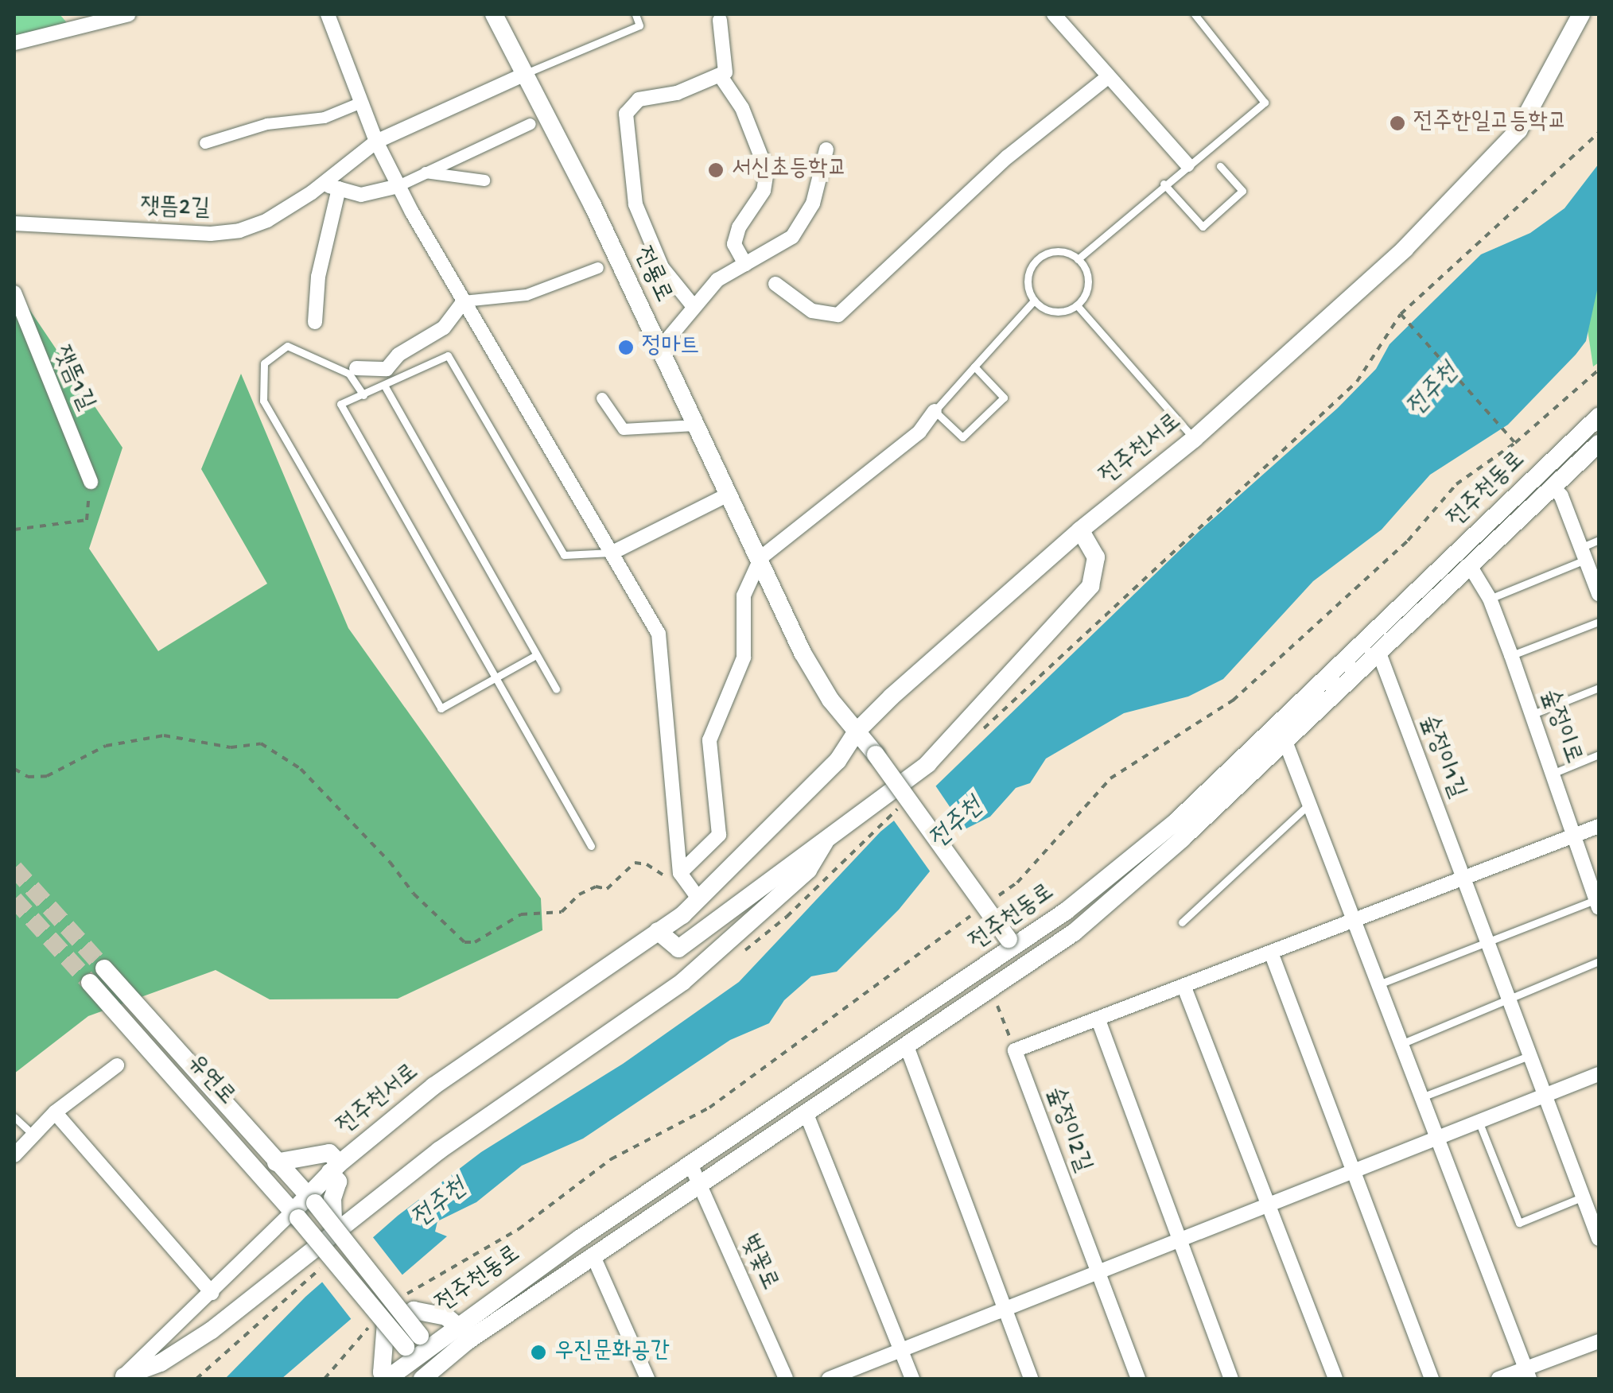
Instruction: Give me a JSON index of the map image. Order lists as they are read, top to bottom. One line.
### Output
{"streets":{"street":["잿뜸2길","전룡로","잿뜸1길","전주천서로","전주천동로","숲정이로","숲정이1길","유연로","숲정이2길","벚꽃로"]},"crossings":[["잿뜸2길","전룡로"],["전룡로","전주천서로"],["전룡로","전주천동로"],["전주천서로","유연로"],["전주천동로","숲정이로"],["전주천동로","숲정이1길"],["전주천동로","유연로"],["전주천동로","벚꽃로"]],"water":["전주천"],"places":["전주한일고등학교","서신초등학교","정마트","우진문화공간"]}
